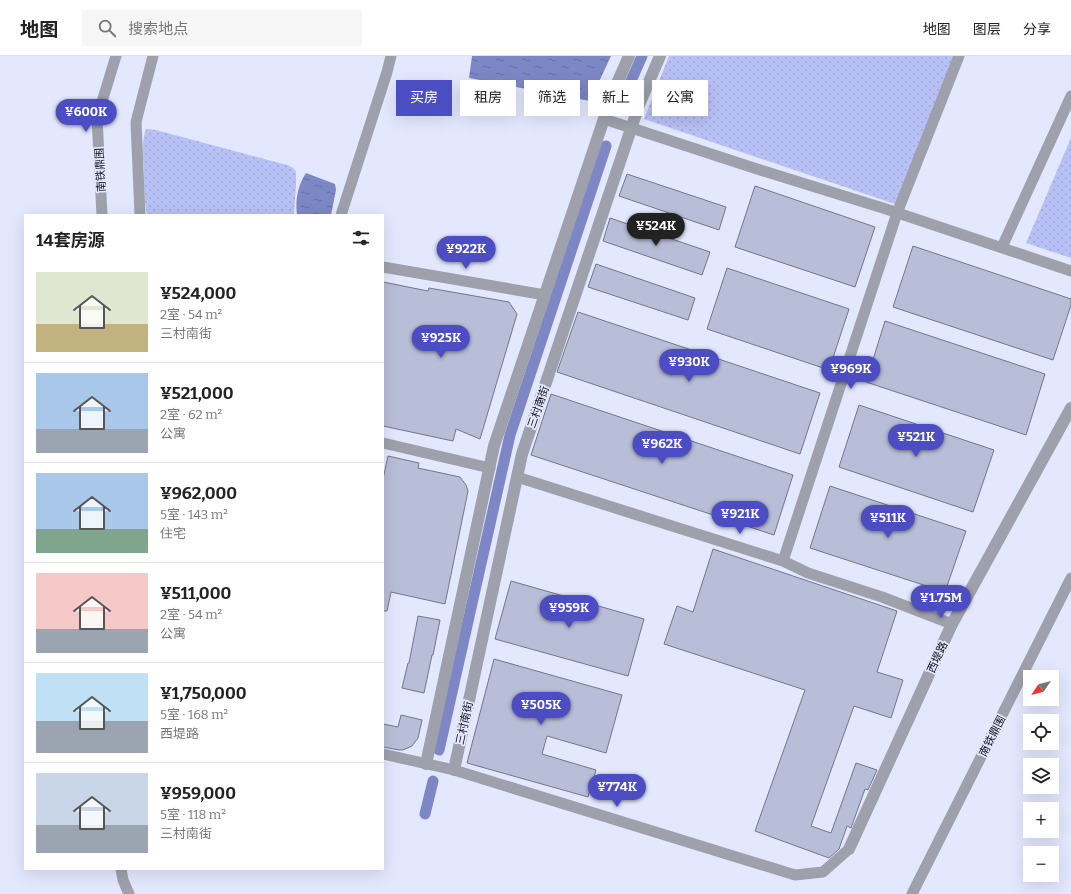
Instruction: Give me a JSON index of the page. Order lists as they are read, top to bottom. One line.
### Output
{"streets":{"street":["南铁鼎围","三村南街","西堤路"]},"north":"bottom left","page":{"header":"地图","search":"搜索地点","nav":["地图","图层","分享"],"chip":["买房","租房","筛选","新上","公寓"],"price":["¥600K","¥524K","¥922K","¥925K","¥930K","¥969K","¥521K","¥962K","¥921K","¥511K","¥1.75M","¥959K","¥505K","¥774K"],"heading":"14套房源","list":[{"name":"¥524,000","note":"2室 · 54 m² · 三村南街"},{"name":"¥521,000","note":"2室 · 62 m² · 公寓"},{"name":"¥962,000","note":"5室 · 143 m² · 住宅"},{"name":"¥511,000","note":"2室 · 54 m² · 公寓"},{"name":"¥1,750,000","note":"5室 · 168 m² · 西堤路"},{"name":"¥959,000","note":"5室 · 118 m² · 三村南街"}],"map_buttons":["+","−"]}}
